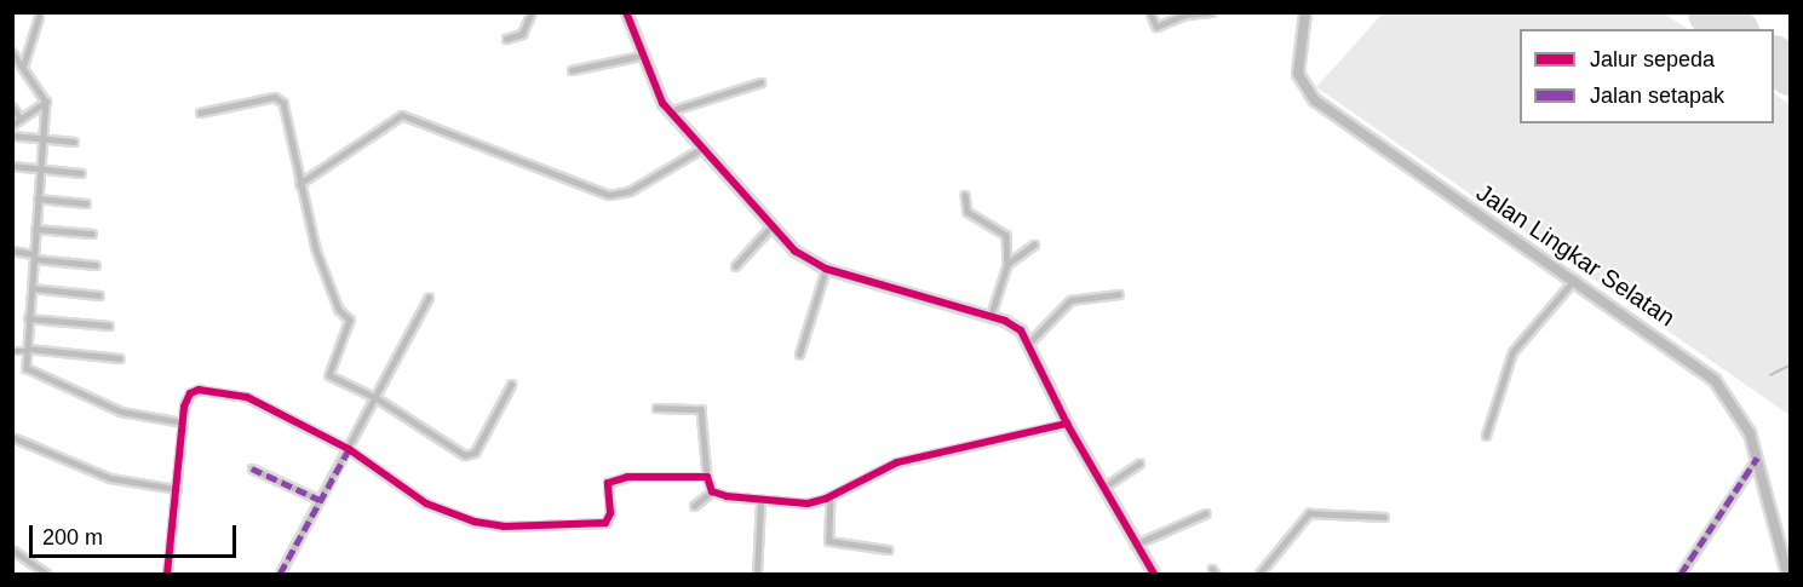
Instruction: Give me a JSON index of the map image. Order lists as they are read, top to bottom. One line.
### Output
{"streets":{"highway":["Jalan Lingkar Selatan"]},"legend":["Jalur sepeda","Jalan setapak"],"scale_bar":"200 m"}
